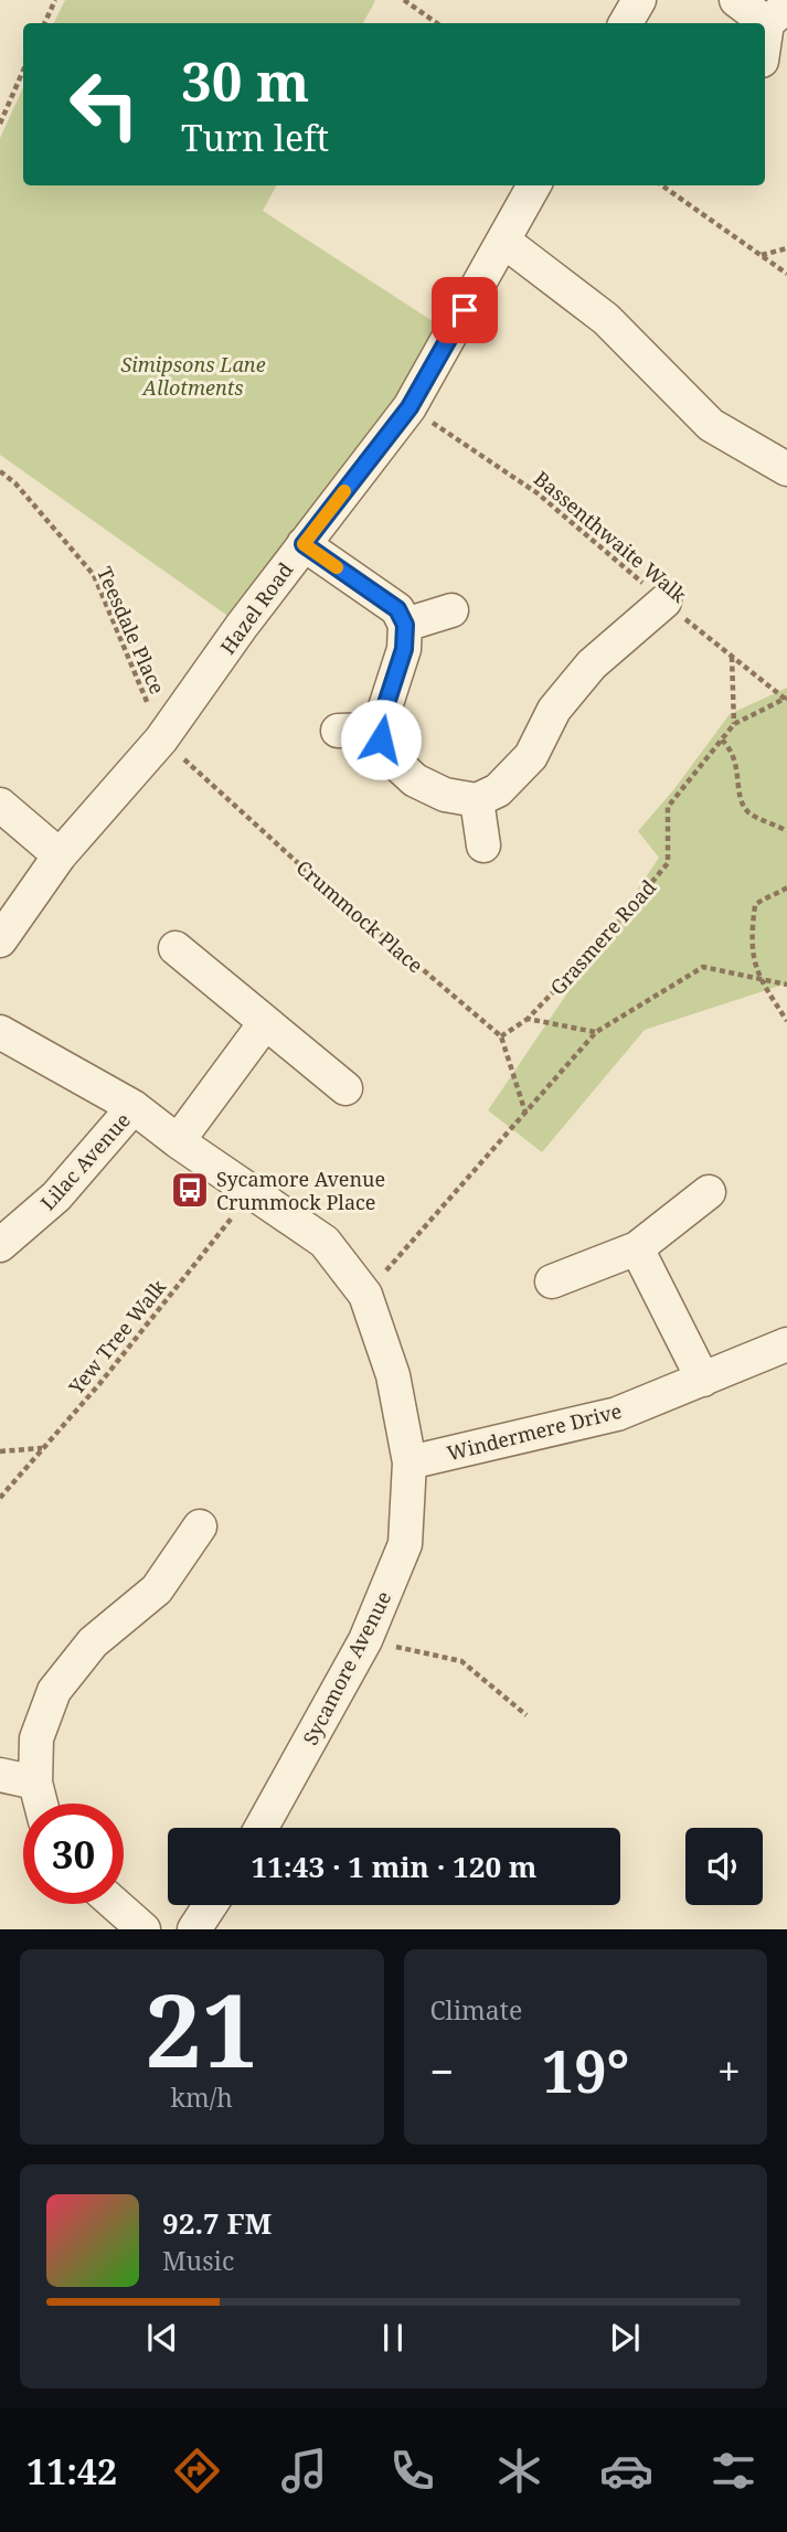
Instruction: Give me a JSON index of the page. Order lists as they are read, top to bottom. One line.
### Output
{"streets":{"street":["Hazel Road","Lilac Avenue","Windermere Drive","Sycamore Avenue"],"path":["Bassenthwaite Walk","Teesdale Place","Crummock Place","Grasmere Road","Yew Tree Walk"]},"crossings":[["Bassenthwaite Walk","Hazel Road"],["Bassenthwaite Walk","Grasmere Road"],["Hazel Road","Teesdale Place"],["Hazel Road","Crummock Place"],["Teesdale Place","Crummock Place"],["Lilac Avenue","Sycamore Avenue"],["Yew Tree Walk","Sycamore Avenue"],["Windermere Drive","Sycamore Avenue"]],"parks":["Simipsons Lane Allotments"],"places":{"bus stop":["Sycamore Avenue Crummock Place"]},"page":{"turn":["30 m","Turn left"],"limit":"30","trip":"11:43 · 1 min · 120 m","tile":[["21","km/h"],"Climate"],"heat":["−","19°","+"],"song":["92.7 FM","Music"],"tabs":"11:42"}}
